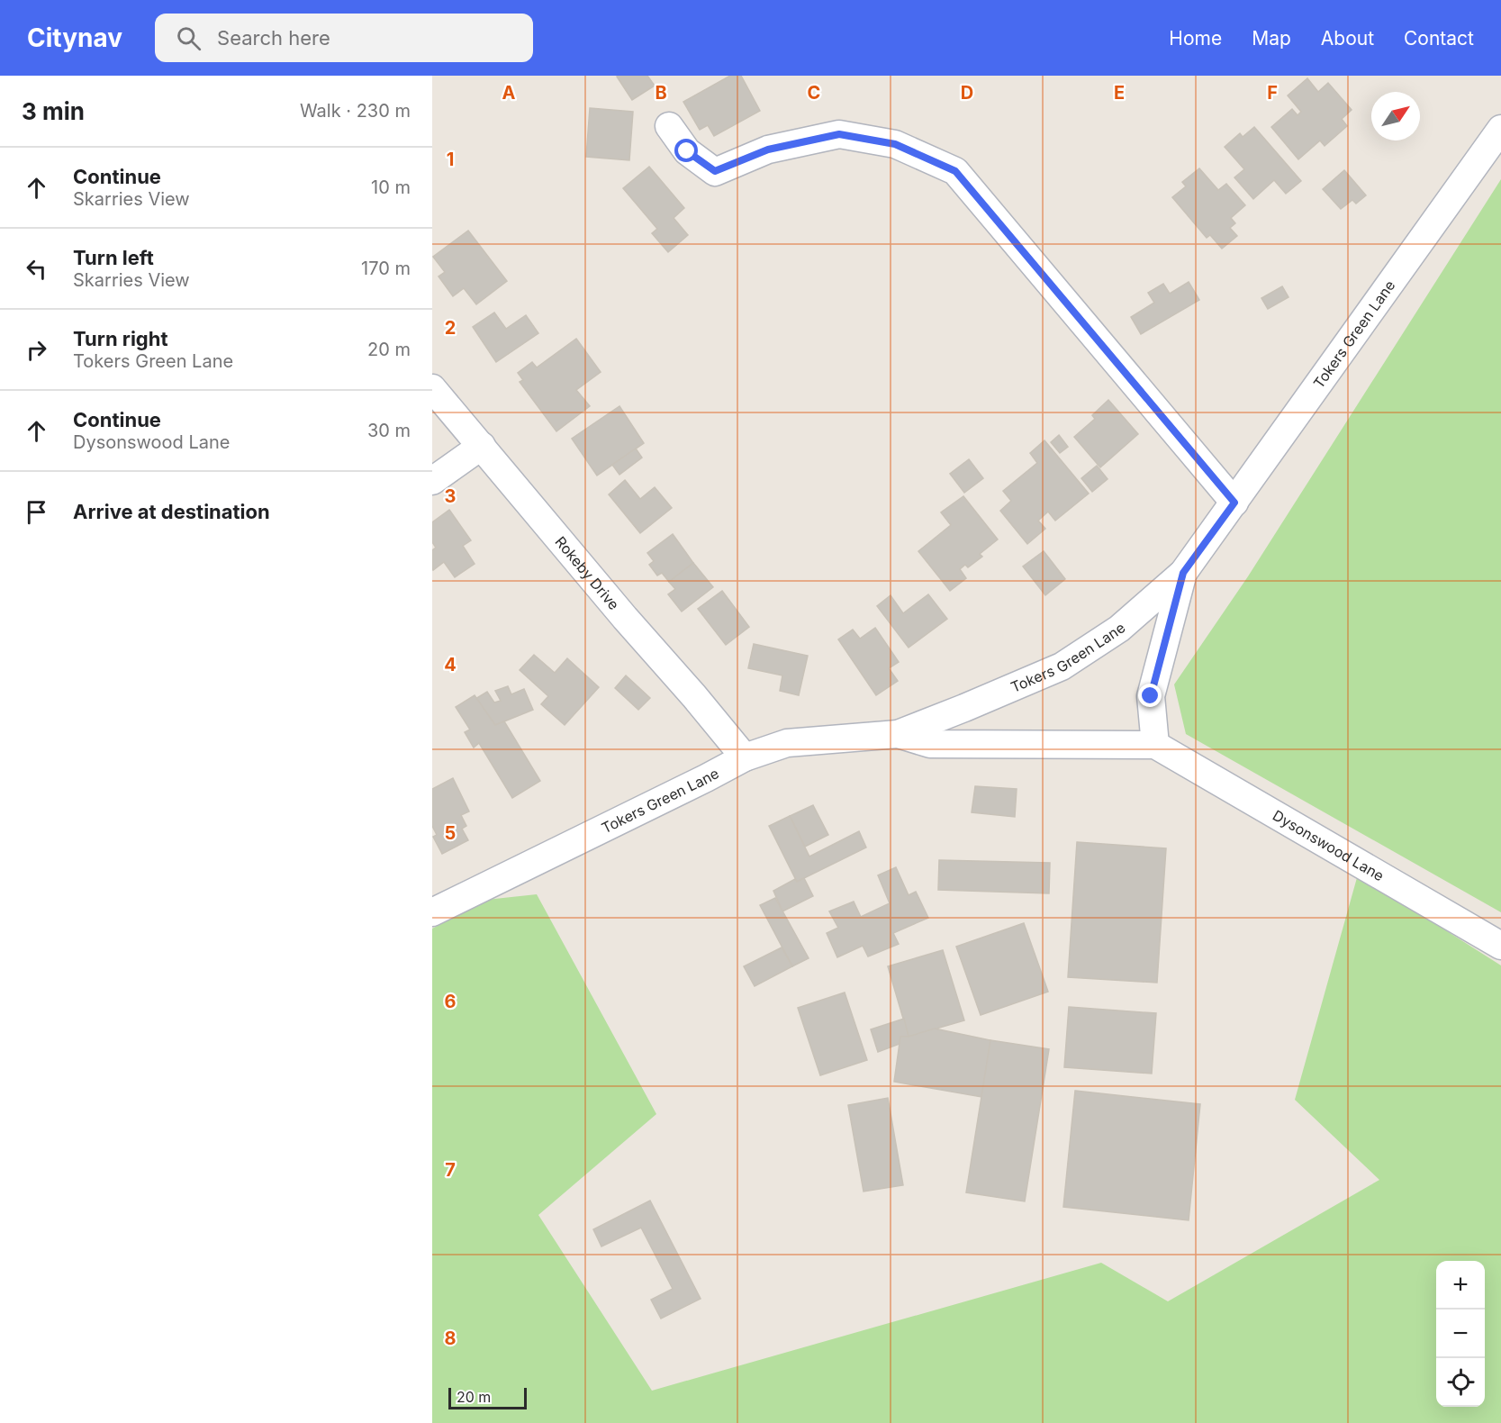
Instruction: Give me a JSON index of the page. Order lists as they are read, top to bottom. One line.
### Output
{"streets":{"street":["Tokers Green Lane","Rokeby Drive","Dysonswood Lane"]},"crossings":[["Tokers Green Lane","Rokeby Drive"],["Tokers Green Lane","Dysonswood Lane"]],"scale_bar":"20 m","north":"top right","page":{"header":"Citynav","search":"Search here","nav":["Home","Map","About","Contact"],"heading":["3 min","Walk · 230 m"],"list":[["Continue","Skarries View","10 m"],["Turn left","Skarries View","170 m"],["Turn right","Tokers Green Lane","20 m"],["Continue","Dysonswood Lane","30 m"],"Arrive at destination"],"map_buttons":["+","−"],"scale":"20 m"},"grid":{"columns":["A","B","C","D","E","F"],"rows":["1","2","3","4","5","6","7","8"]}}
